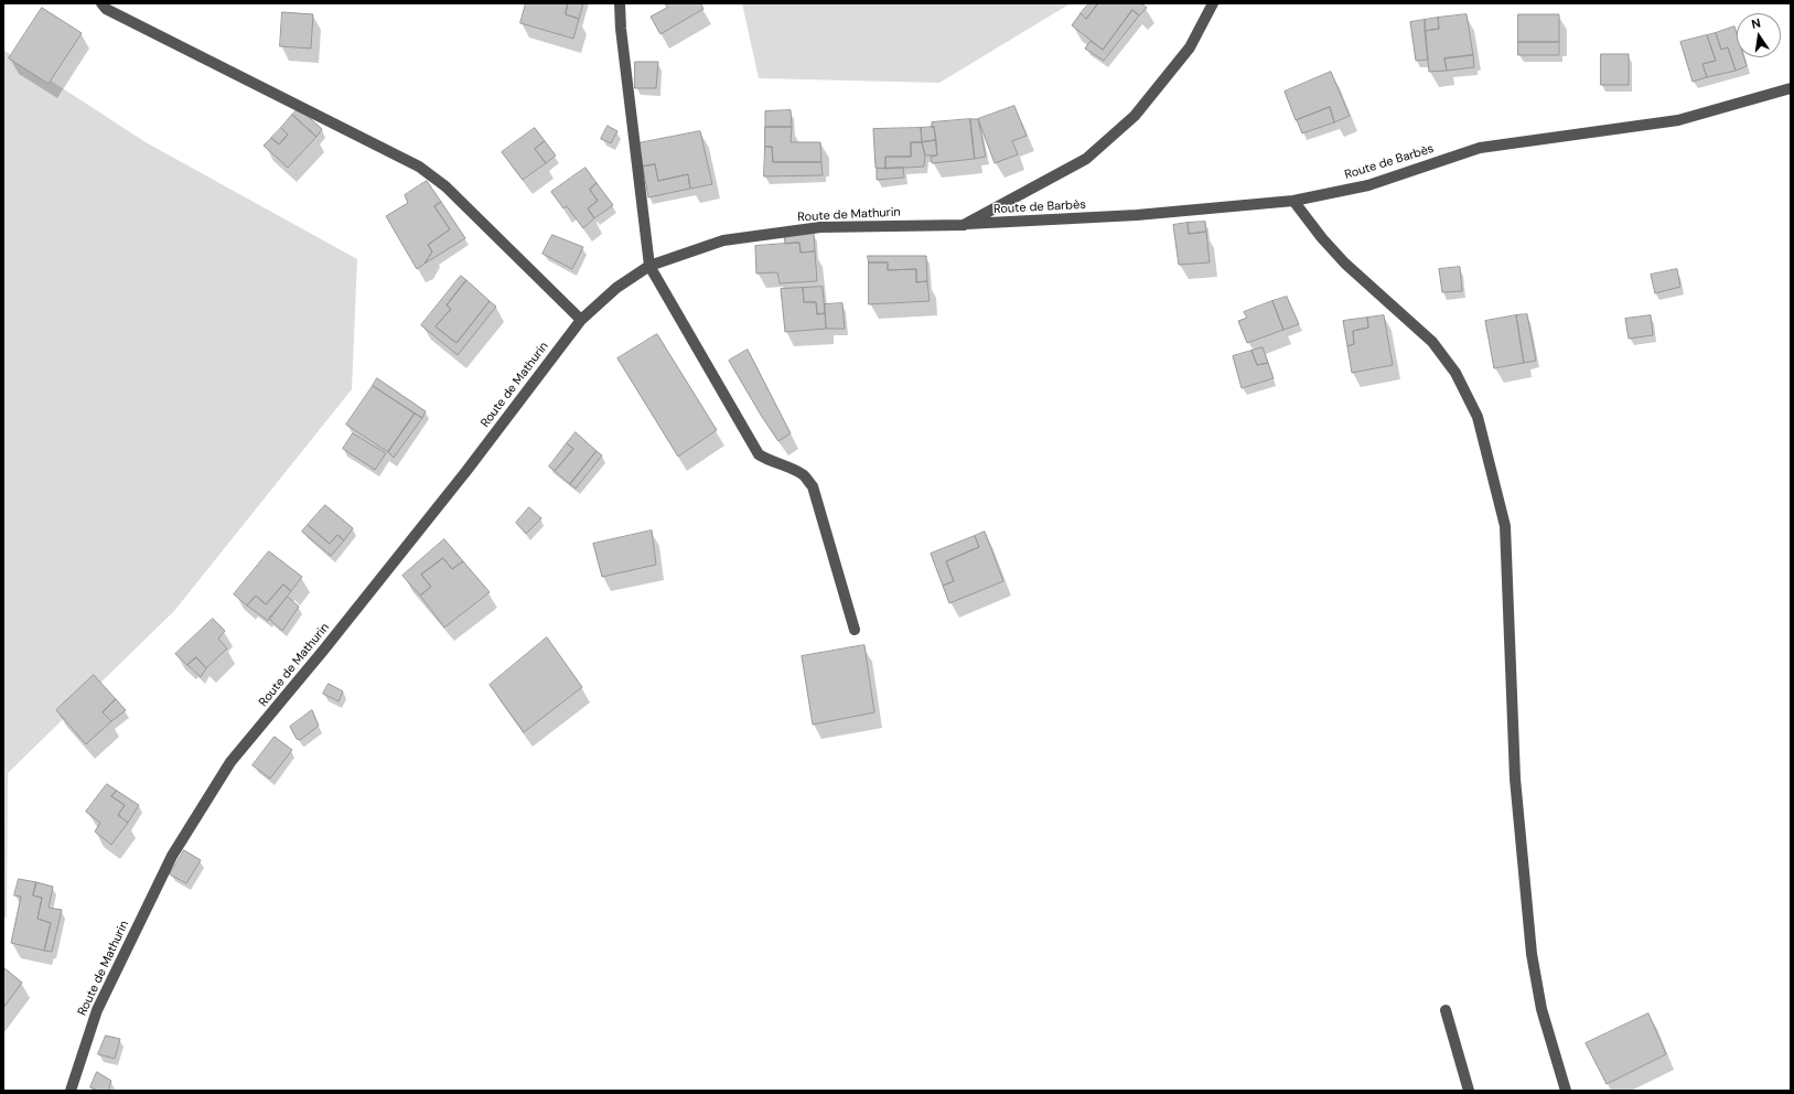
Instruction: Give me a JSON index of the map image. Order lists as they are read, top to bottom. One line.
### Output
{"streets":{"street":["Route de Barbès","Route de Mathurin"]},"crossings":[["Route de Barbès","Route de Mathurin"]],"north":"top"}
